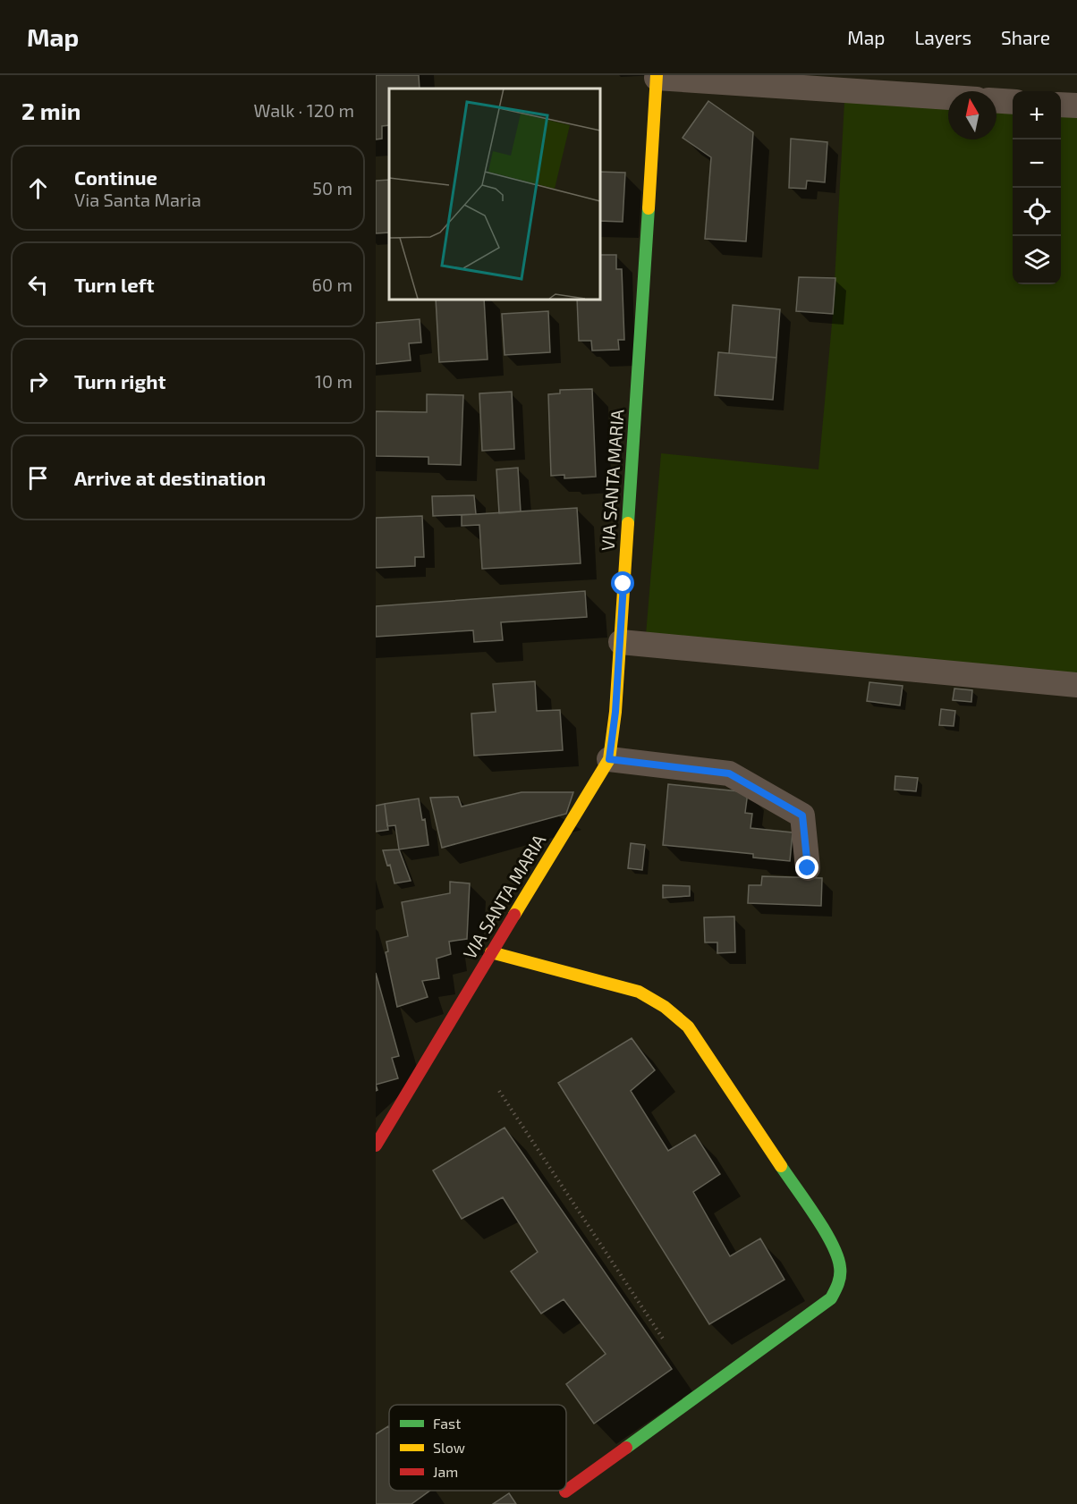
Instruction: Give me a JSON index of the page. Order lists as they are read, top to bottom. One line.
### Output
{"streets":{"street":["VIA SANTA MARIA"]},"legend":["Fast","Slow","Jam"],"north":"top","page":{"header":"Map","nav":["Map","Layers","Share"],"heading":["2 min","Walk · 120 m"],"map_buttons":["+","−"],"list":[["Continue","Via Santa Maria","50 m"],["Turn left","60 m"],["Turn right","10 m"],"Arrive at destination"]}}
